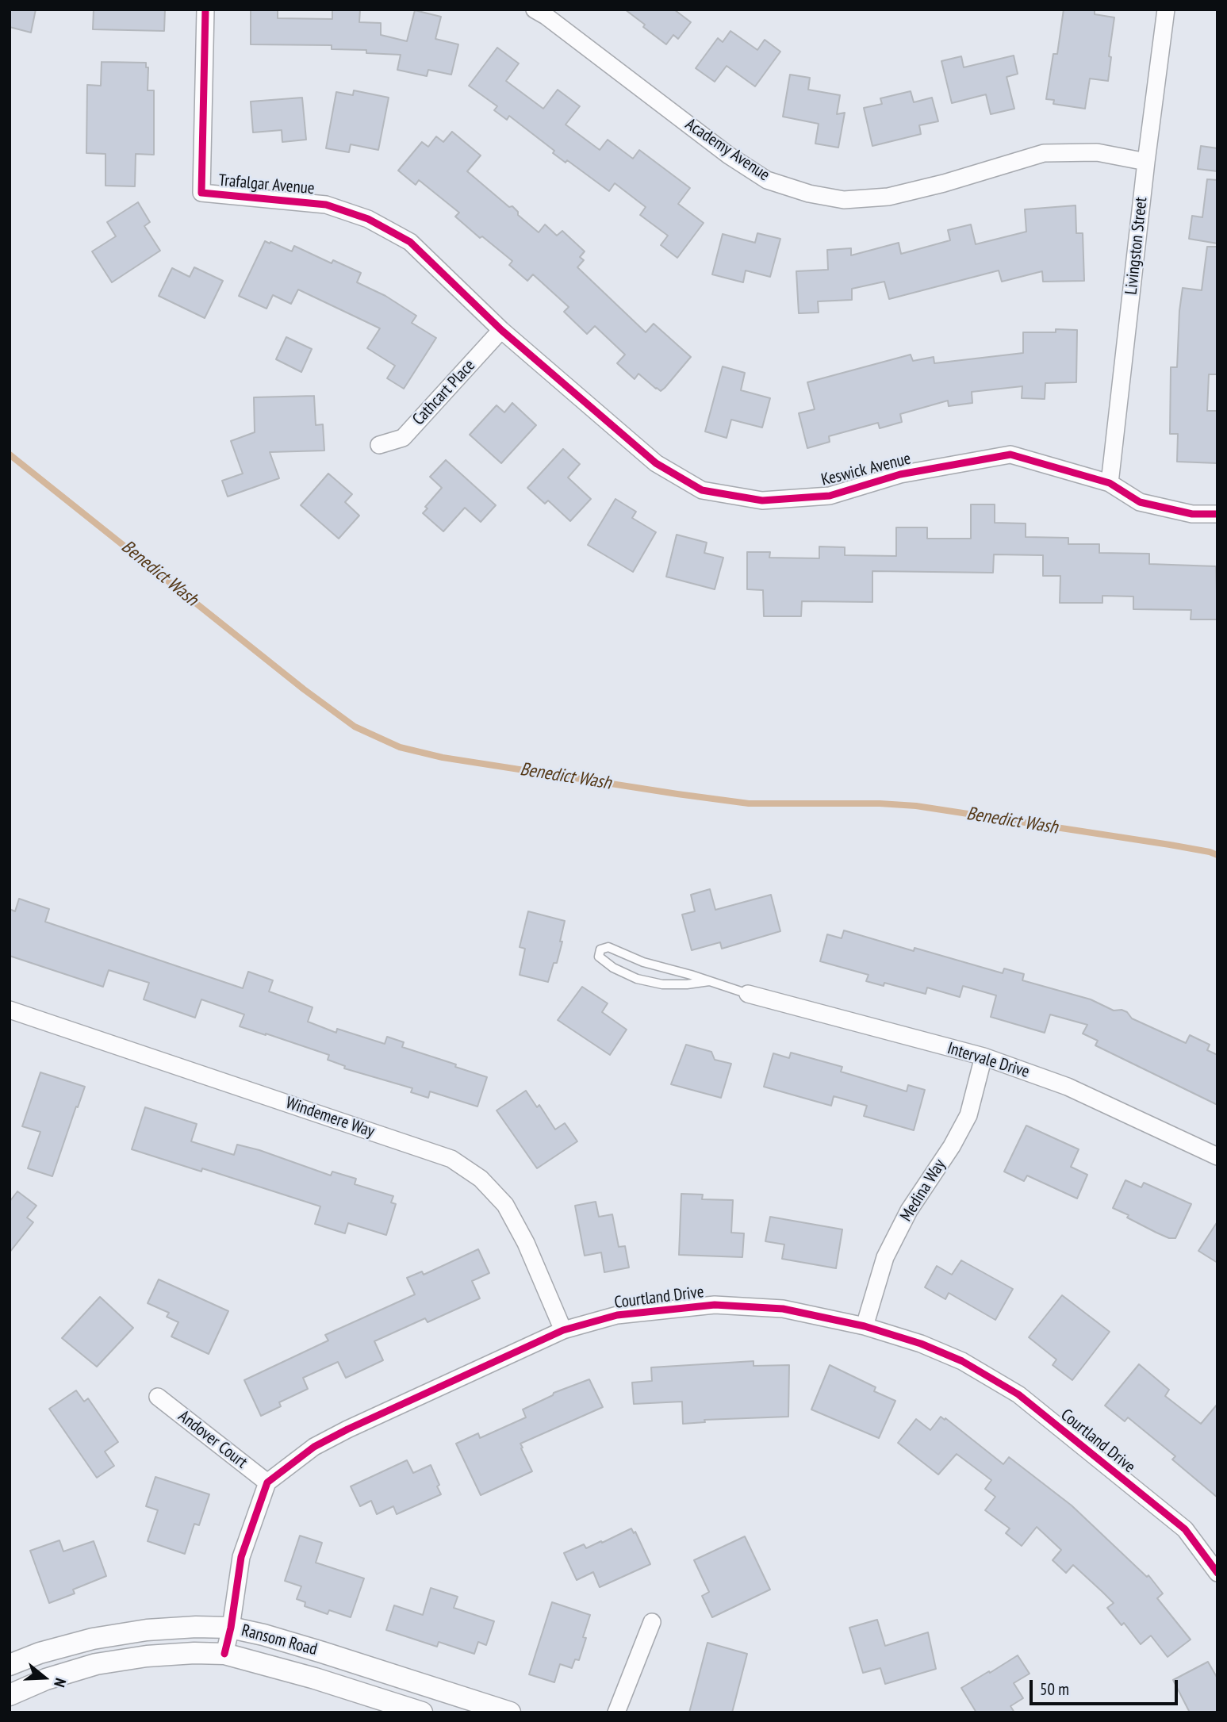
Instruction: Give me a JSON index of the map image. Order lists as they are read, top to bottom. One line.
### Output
{"streets":{"street":["Academy Avenue","Trafalgar Avenue","Livingston Street","Cathcart Place","Keswick Avenue","Intervale Drive","Windemere Way","Medina Way","Courtland Drive","Andover Court","Ransom Road"]},"crossings":[["Academy Avenue","Livingston Street"],["Trafalgar Avenue","Cathcart Place"],["Trafalgar Avenue","Keswick Avenue"],["Livingston Street","Keswick Avenue"],["Cathcart Place","Keswick Avenue"],["Intervale Drive","Medina Way"],["Windemere Way","Courtland Drive"],["Medina Way","Courtland Drive"],["Courtland Drive","Andover Court"]],"water":["Benedict Wash"],"scale_bar":"50 m","north":"right"}
